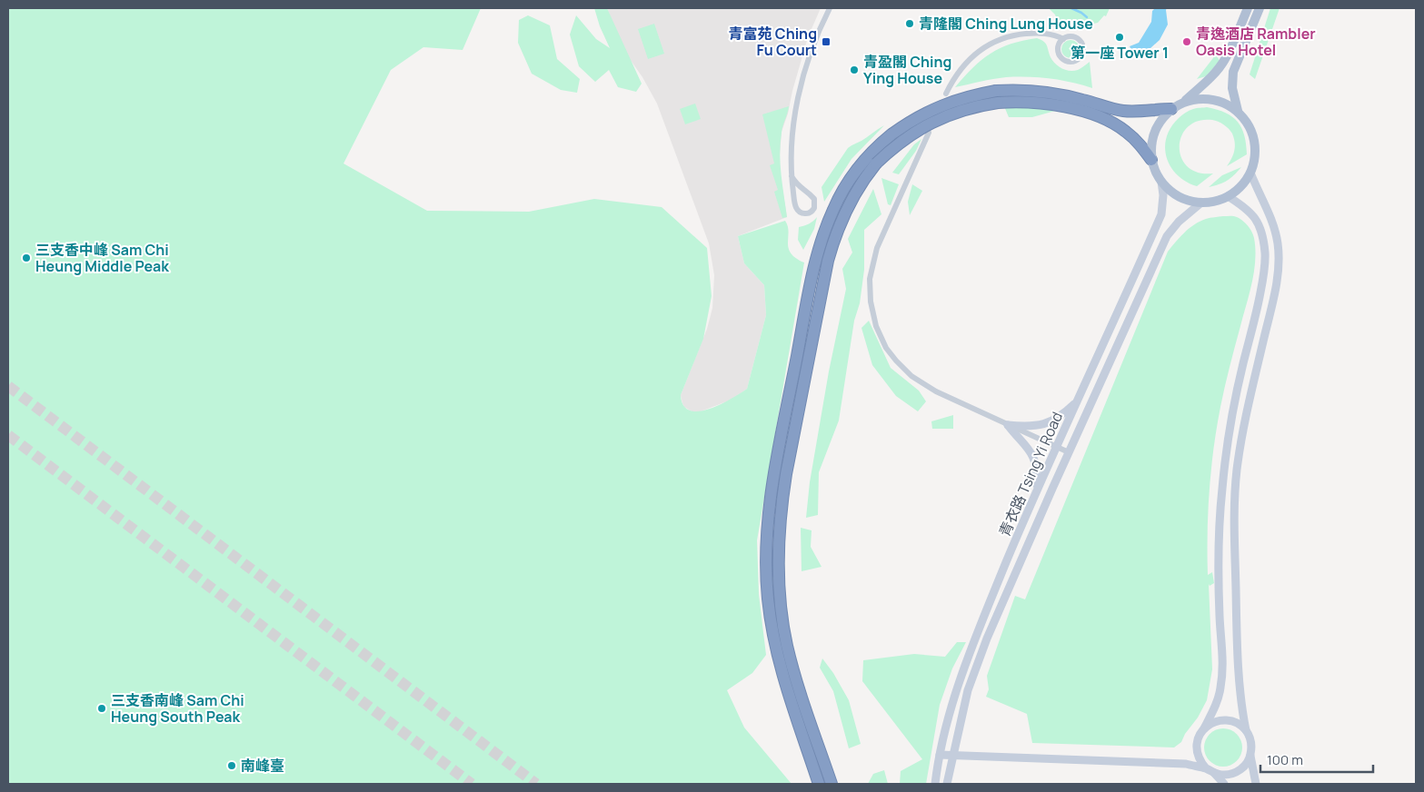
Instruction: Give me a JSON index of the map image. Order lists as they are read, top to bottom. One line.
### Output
{"streets":{"main road":["青衣路 Tsing Yi Road"]},"places":{"other":["青隆閣 Ching Lung House","第一座 Tower 1","青逸酒店 Rambler Oasis Hotel","青盈閣 Ching Ying House","三支香中峰 Sam Chi Heung Middle Peak","三支香南峰 Sam Chi Heung South Peak","南峰臺"],"transit":["青富苑 Ching Fu Court"]},"scale_bar":"100 m"}
